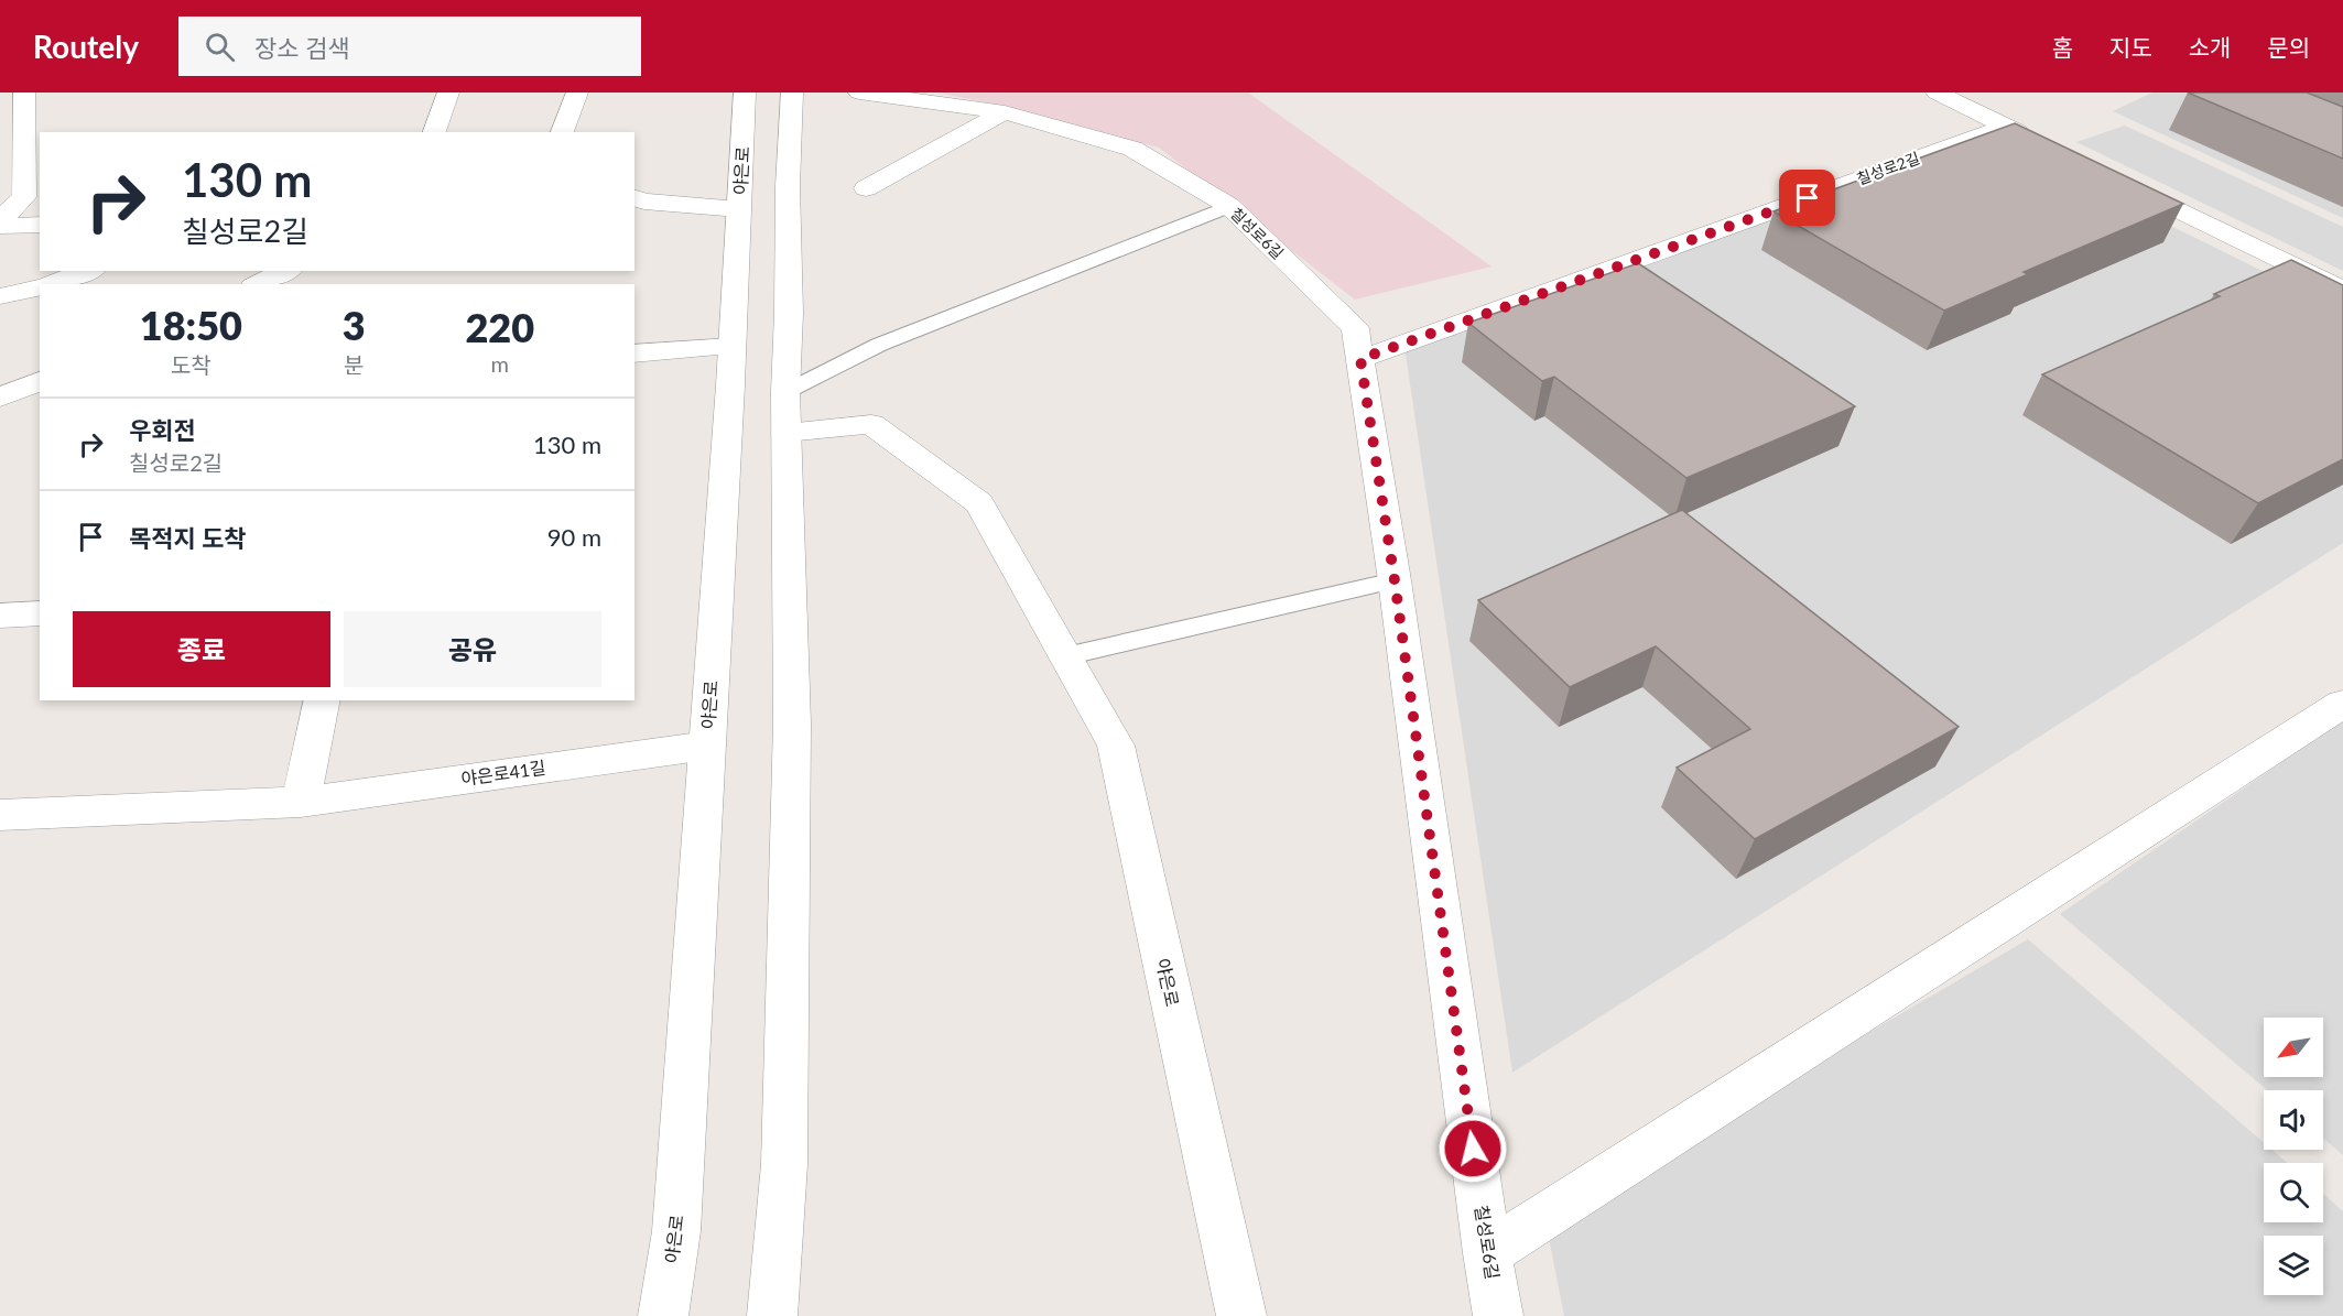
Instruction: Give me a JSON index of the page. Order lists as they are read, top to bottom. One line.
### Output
{"streets":{"street":["칠성로2길","야은로","칠성로6길","야은로41길"]},"crossings":[["칠성로2길","칠성로6길"],["야은로","야은로41길"]],"north":"bottom left","page":{"header":"Routely","search":"장소 검색","nav":["홈","지도","소개","문의"],"turn":["130 m","칠성로2길"],"eta":["18:50","도착","3","분","220","m"],"list":[{"name":"우회전","note":"칠성로2길","value":"130 m"},{"name":"목적지 도착","value":"90 m"}],"buttons":["종료","공유"]}}
